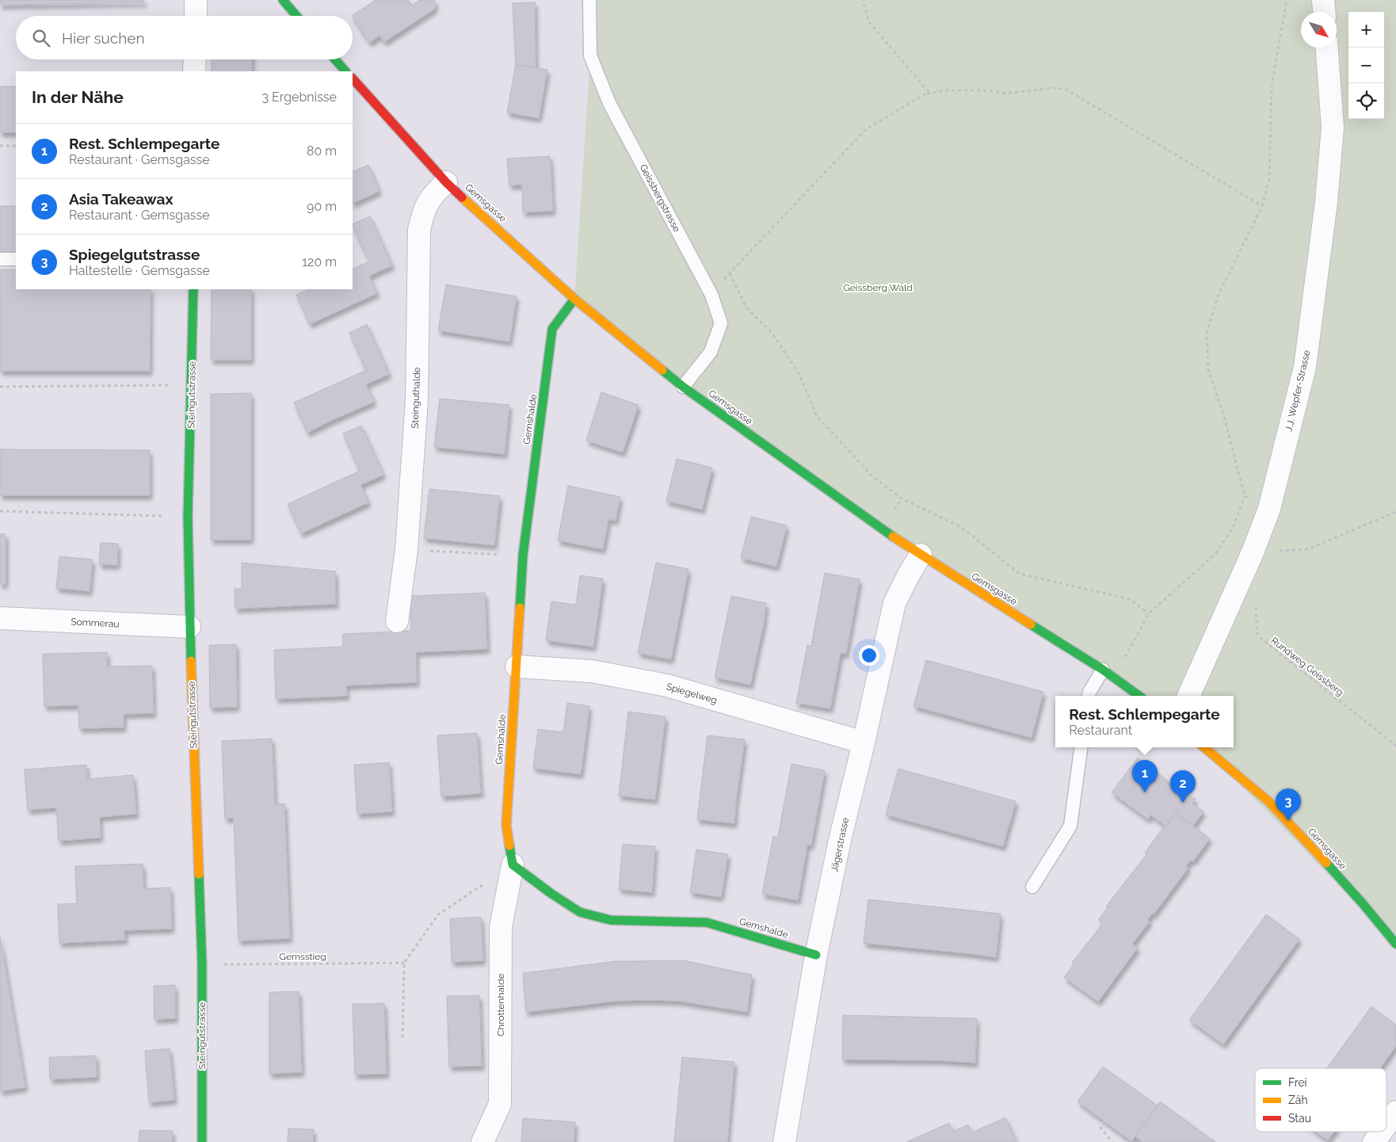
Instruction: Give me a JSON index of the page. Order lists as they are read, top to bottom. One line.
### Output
{"streets":{"street":["Gemsgasse","J.J. Wepfer-Strasse","Steingutstrasse","Steinguthalde","Gemshalde","Sommerau","Spiegelweg","Jägerstrasse","Chrottenhalde"],"lane":["Geissbergstrasse"],"path":["Rundweg Geissberg","Gemsstieg"]},"crossings":[["Geissbergstrasse","Gemsgasse"],["Gemsgasse","Steinguthalde"],["Gemsgasse","Gemshalde"],["Gemsgasse","Jägerstrasse"],["Steingutstrasse","Sommerau"],["Steingutstrasse","Gemsstieg"],["Gemshalde","Spiegelweg"],["Gemshalde","Jägerstrasse"],["Gemshalde","Chrottenhalde"],["Spiegelweg","Jägerstrasse"]],"parks":["Geissberg Wald"],"legend":["Frei","Zäh","Stau"],"north":"bottom right","page":{"map_buttons":["+","−"],"search":"Hier suchen","heading":["In der Nähe","3 Ergebnisse"],"list":[{"mark":"1","name":"Rest. Schlempegarte","note":"Restaurant · Gemsgasse","value":"80 m"},{"mark":"2","name":"Asia Takeawax","note":"Restaurant · Gemsgasse","value":"90 m"},{"mark":"3","name":"Spiegelgutstrasse","note":"Haltestelle · Gemsgasse","value":"120 m"}],"popup":["Rest. Schlempegarte","Restaurant"],"pins":["1","2","3"]}}
